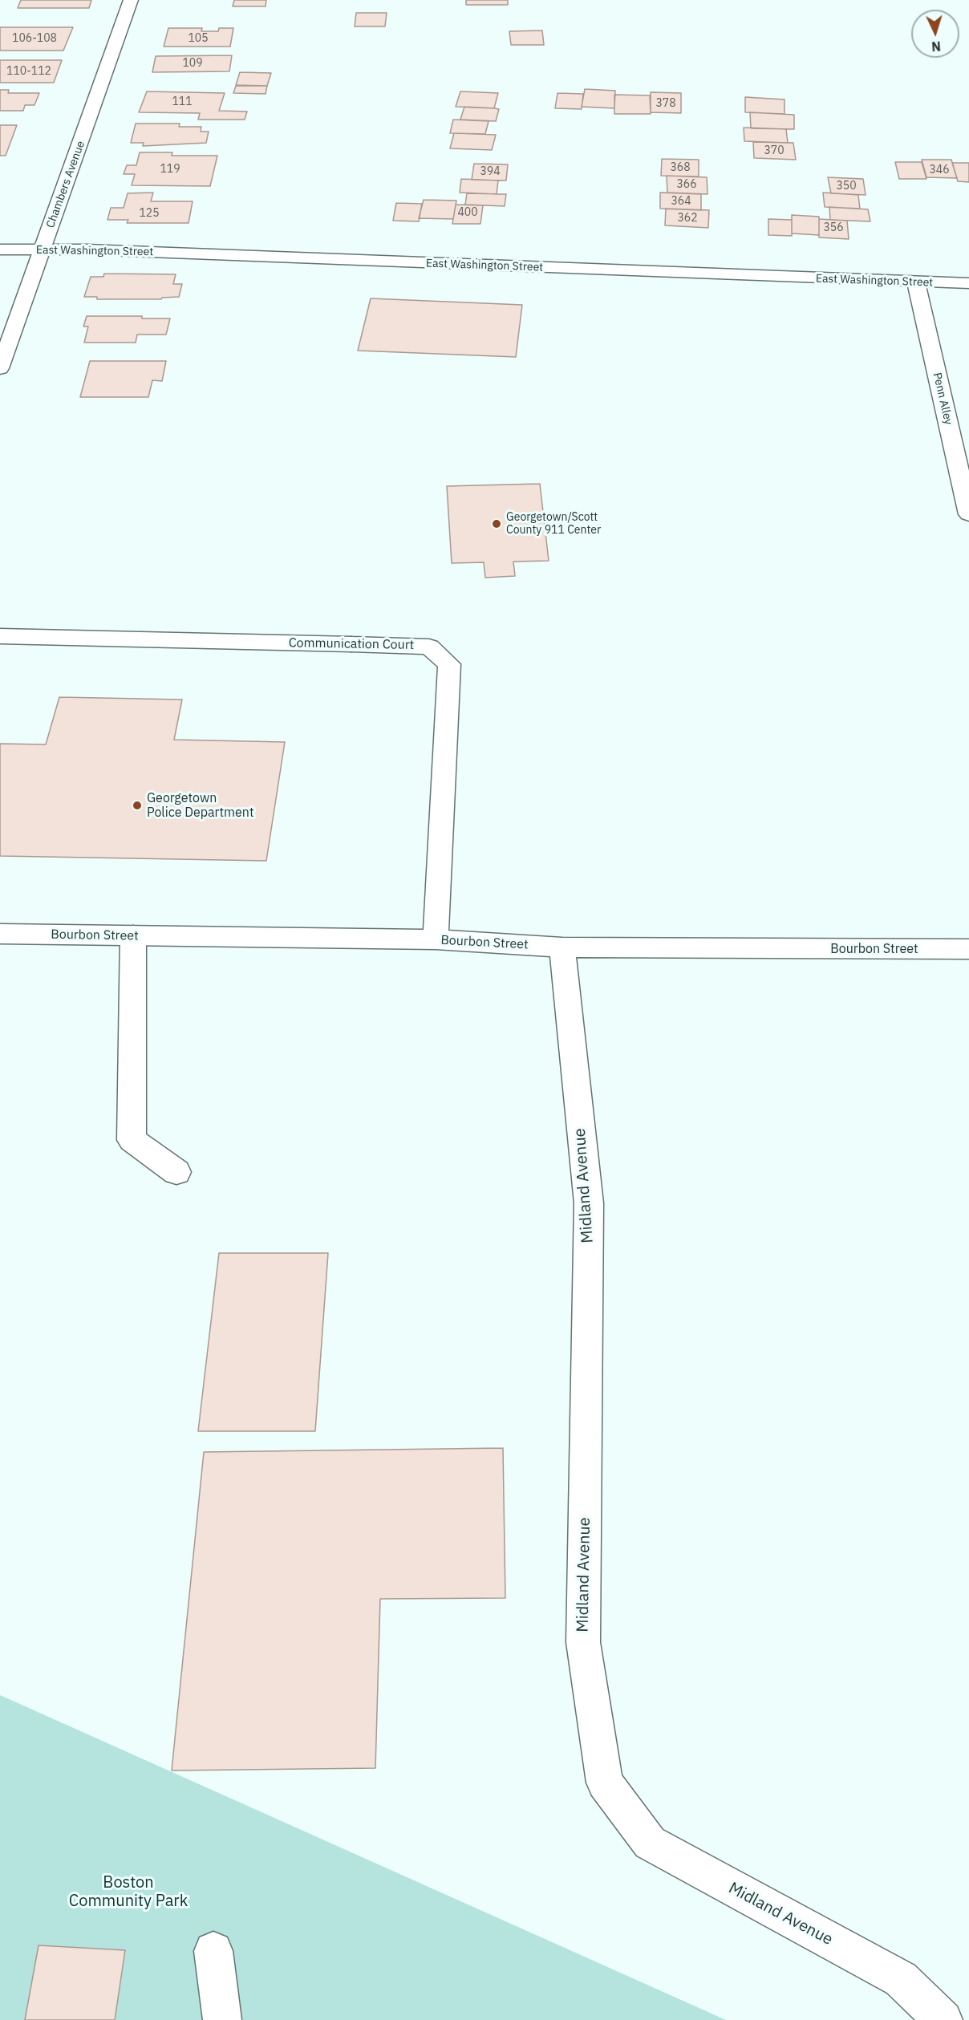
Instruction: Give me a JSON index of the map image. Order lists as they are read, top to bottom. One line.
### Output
{"streets":{"street":["Chambers Avenue","East Washington Street","Penn Alley","Communication Court","Bourbon Street","Midland Avenue"]},"crossings":[["Chambers Avenue","East Washington Street"],["East Washington Street","Penn Alley"],["Communication Court","Bourbon Street"],["Bourbon Street","Midland Avenue"]],"parks":["Boston Community Park"],"places":["Georgetown/Scott County 911 Center","Georgetown Police Department"],"house_numbers":["106-108","105","109","110-112","111","378","370","368","119","346","394","366","350","364","400","125","362","356"],"north":"bottom"}
